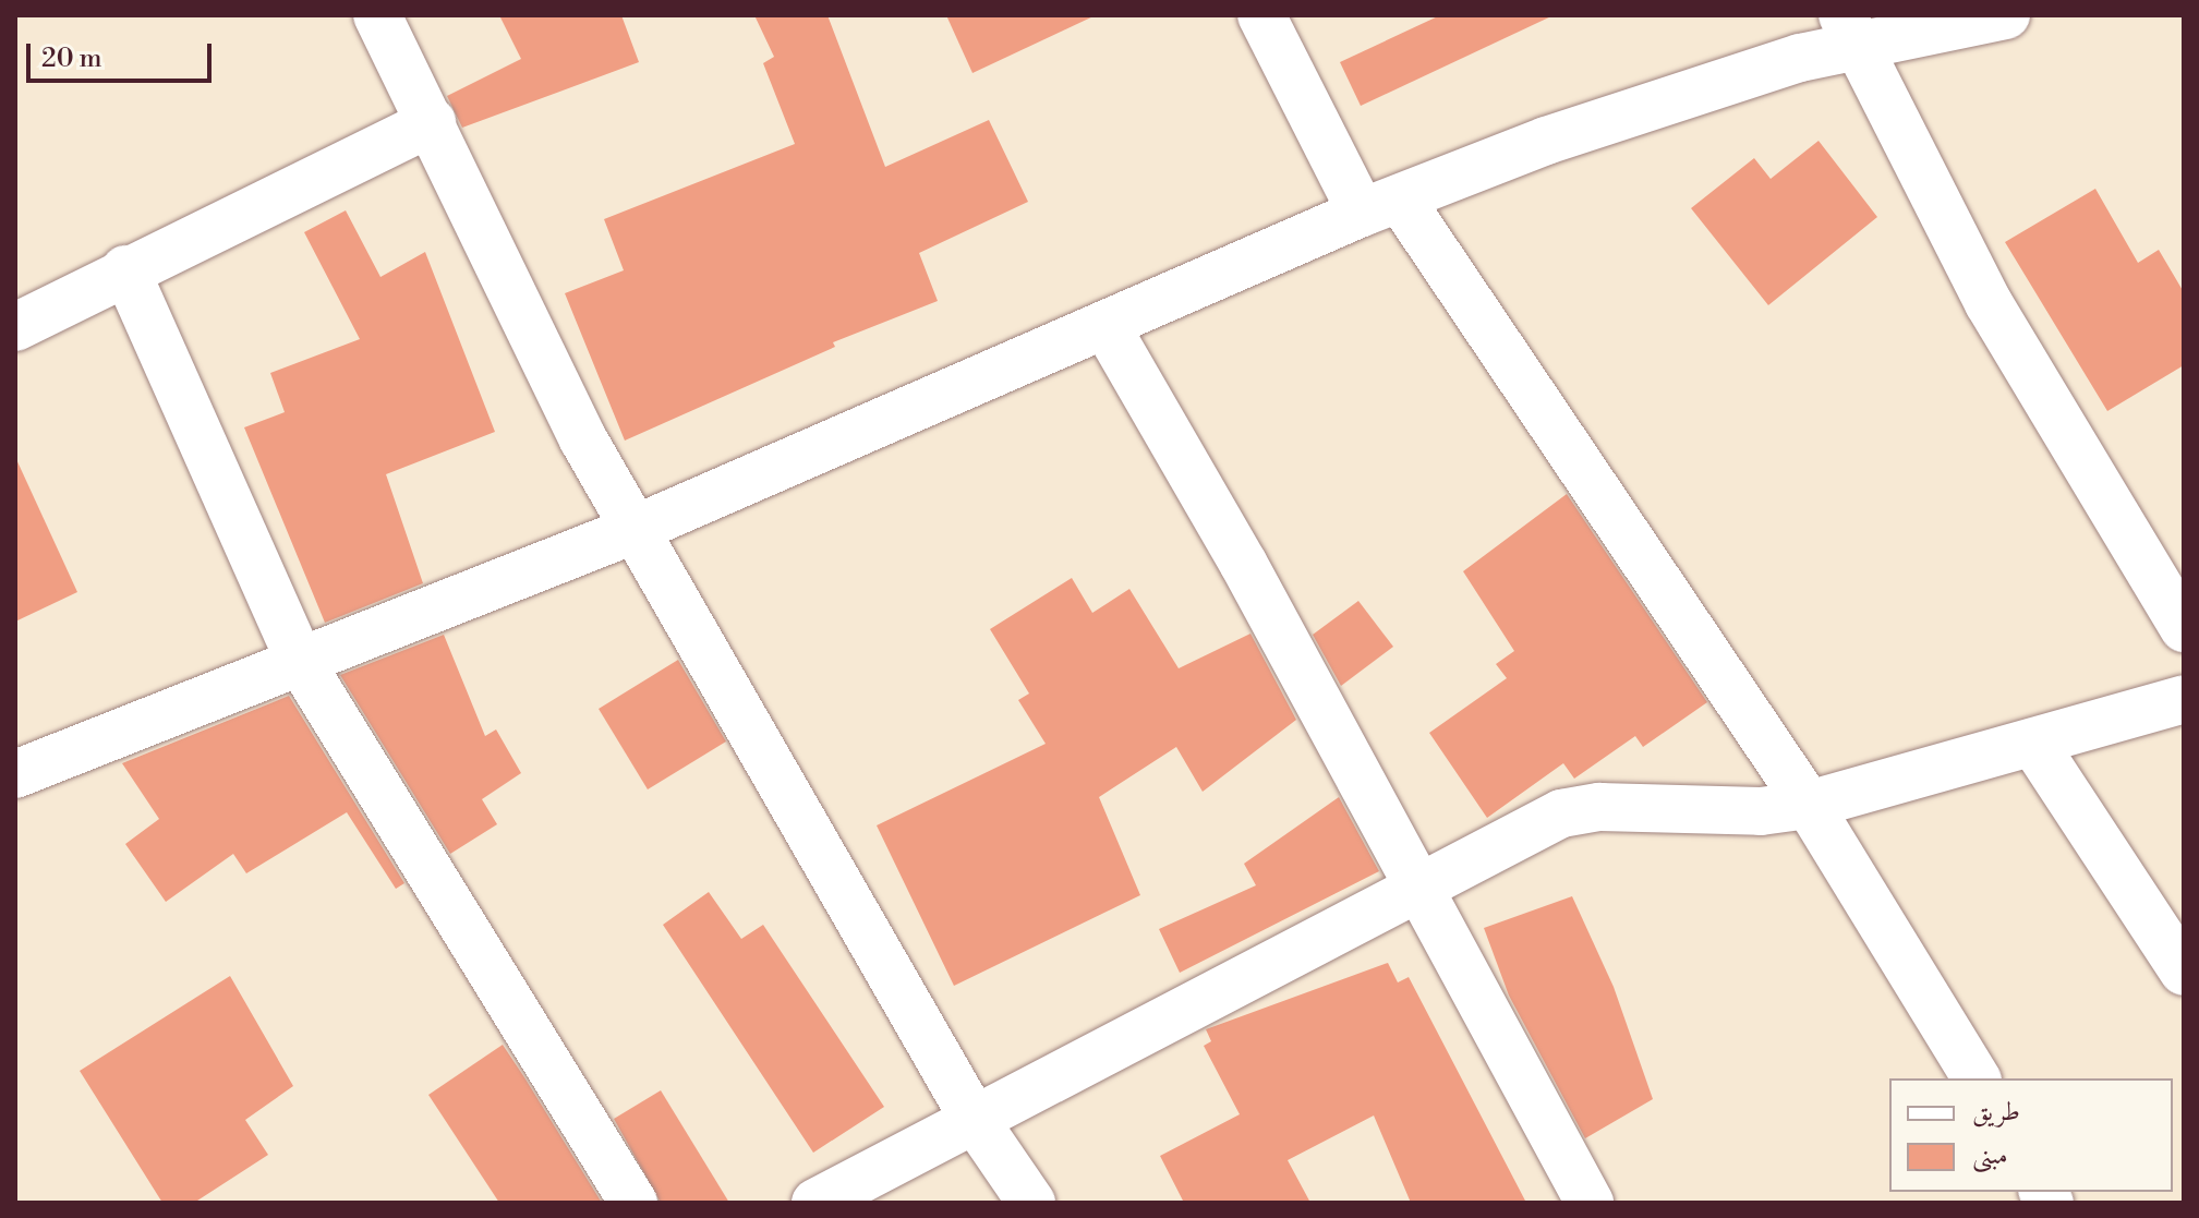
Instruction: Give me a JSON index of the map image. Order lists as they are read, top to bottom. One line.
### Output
{"legend":["طريق","مبنى"],"scale_bar":"20 m"}
